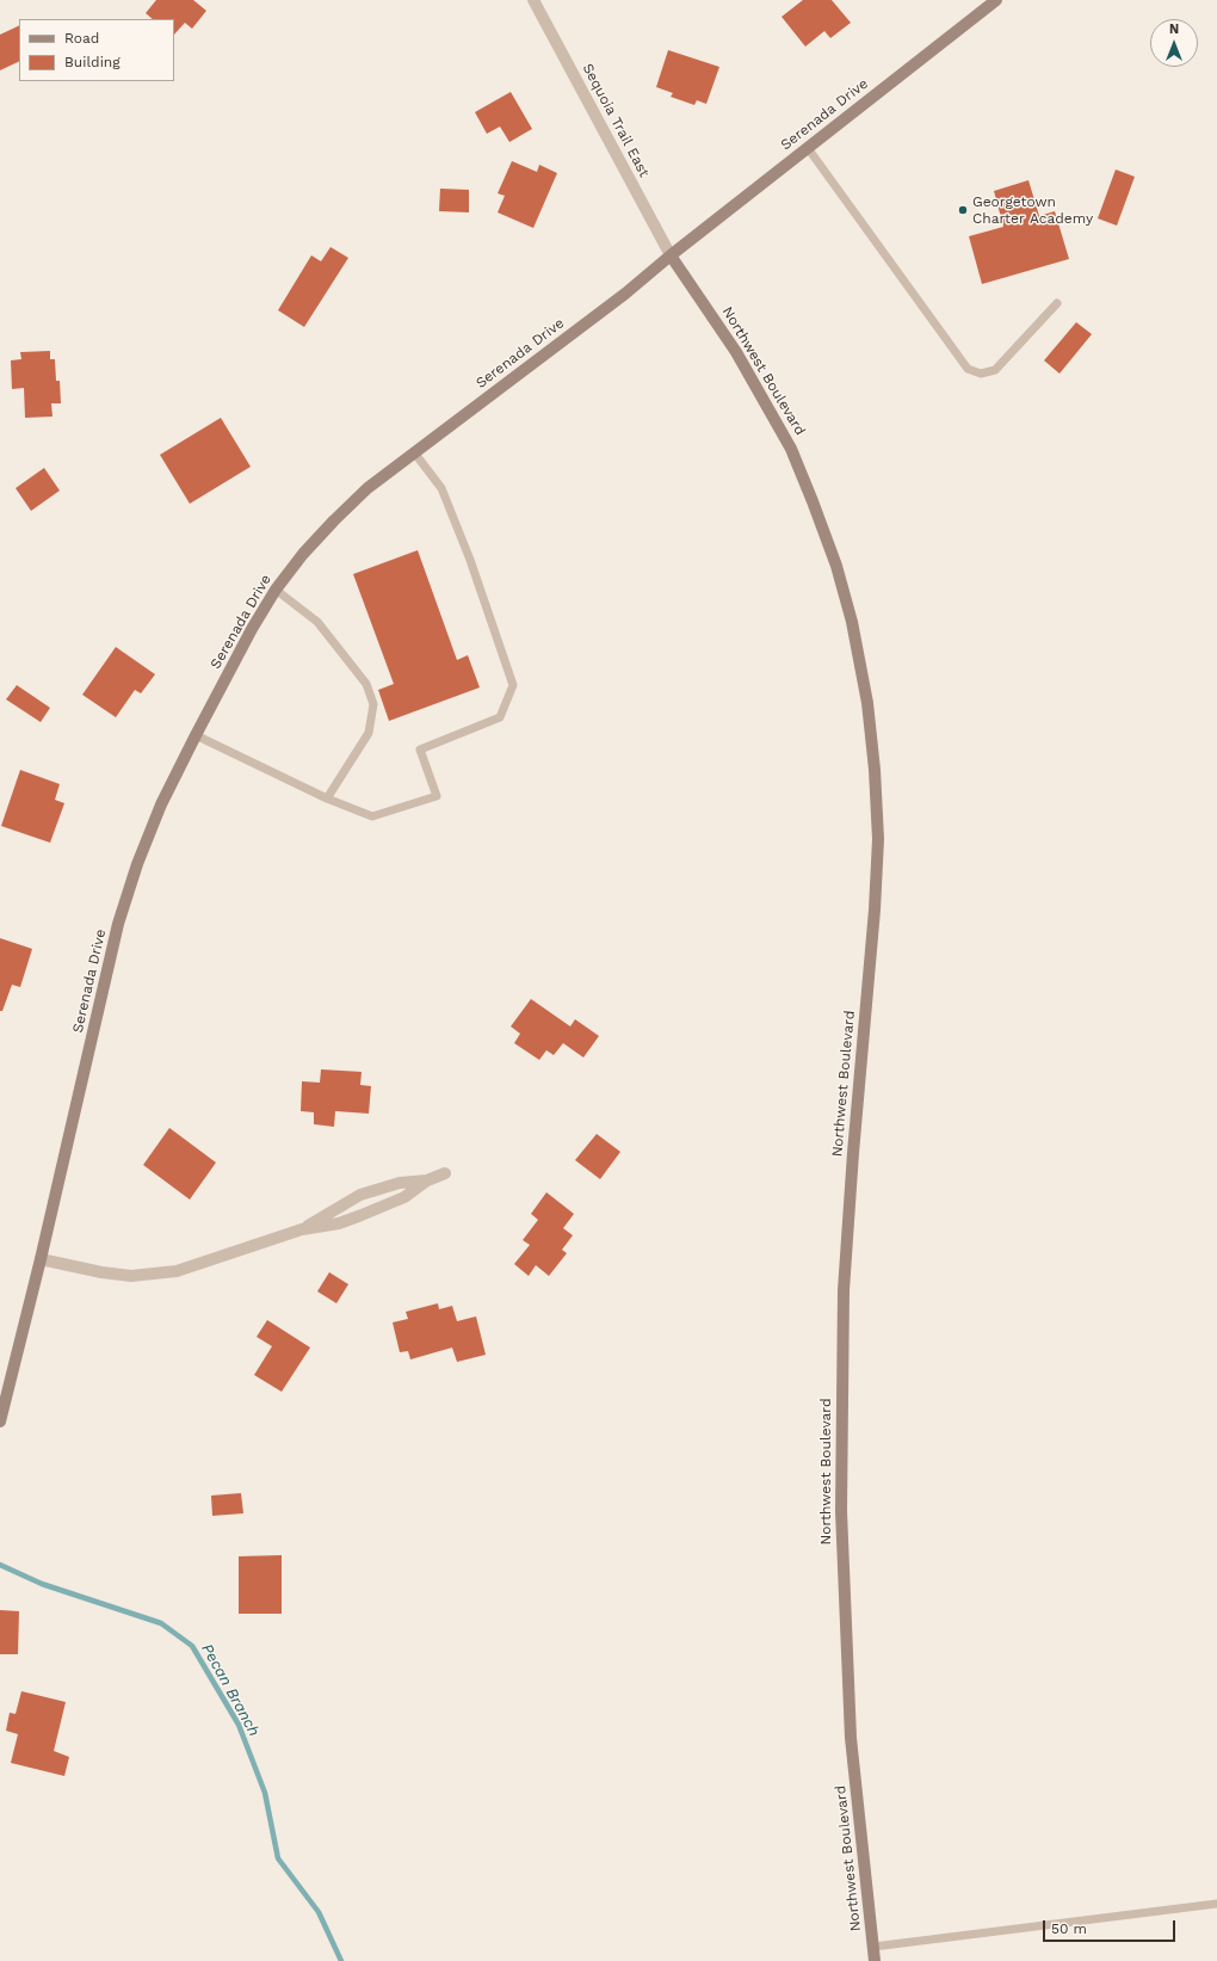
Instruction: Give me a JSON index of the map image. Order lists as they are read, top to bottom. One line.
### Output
{"streets":{"street":["Serenada Drive","Sequoia Trail East","Northwest Boulevard"]},"crossings":[["Serenada Drive","Sequoia Trail East"],["Serenada Drive","Northwest Boulevard"],["Sequoia Trail East","Northwest Boulevard"]],"water":["Pecan Branch"],"places":["Georgetown Charter Academy"],"legend":["Road","Building"],"scale_bar":"50 m","north":"top"}
